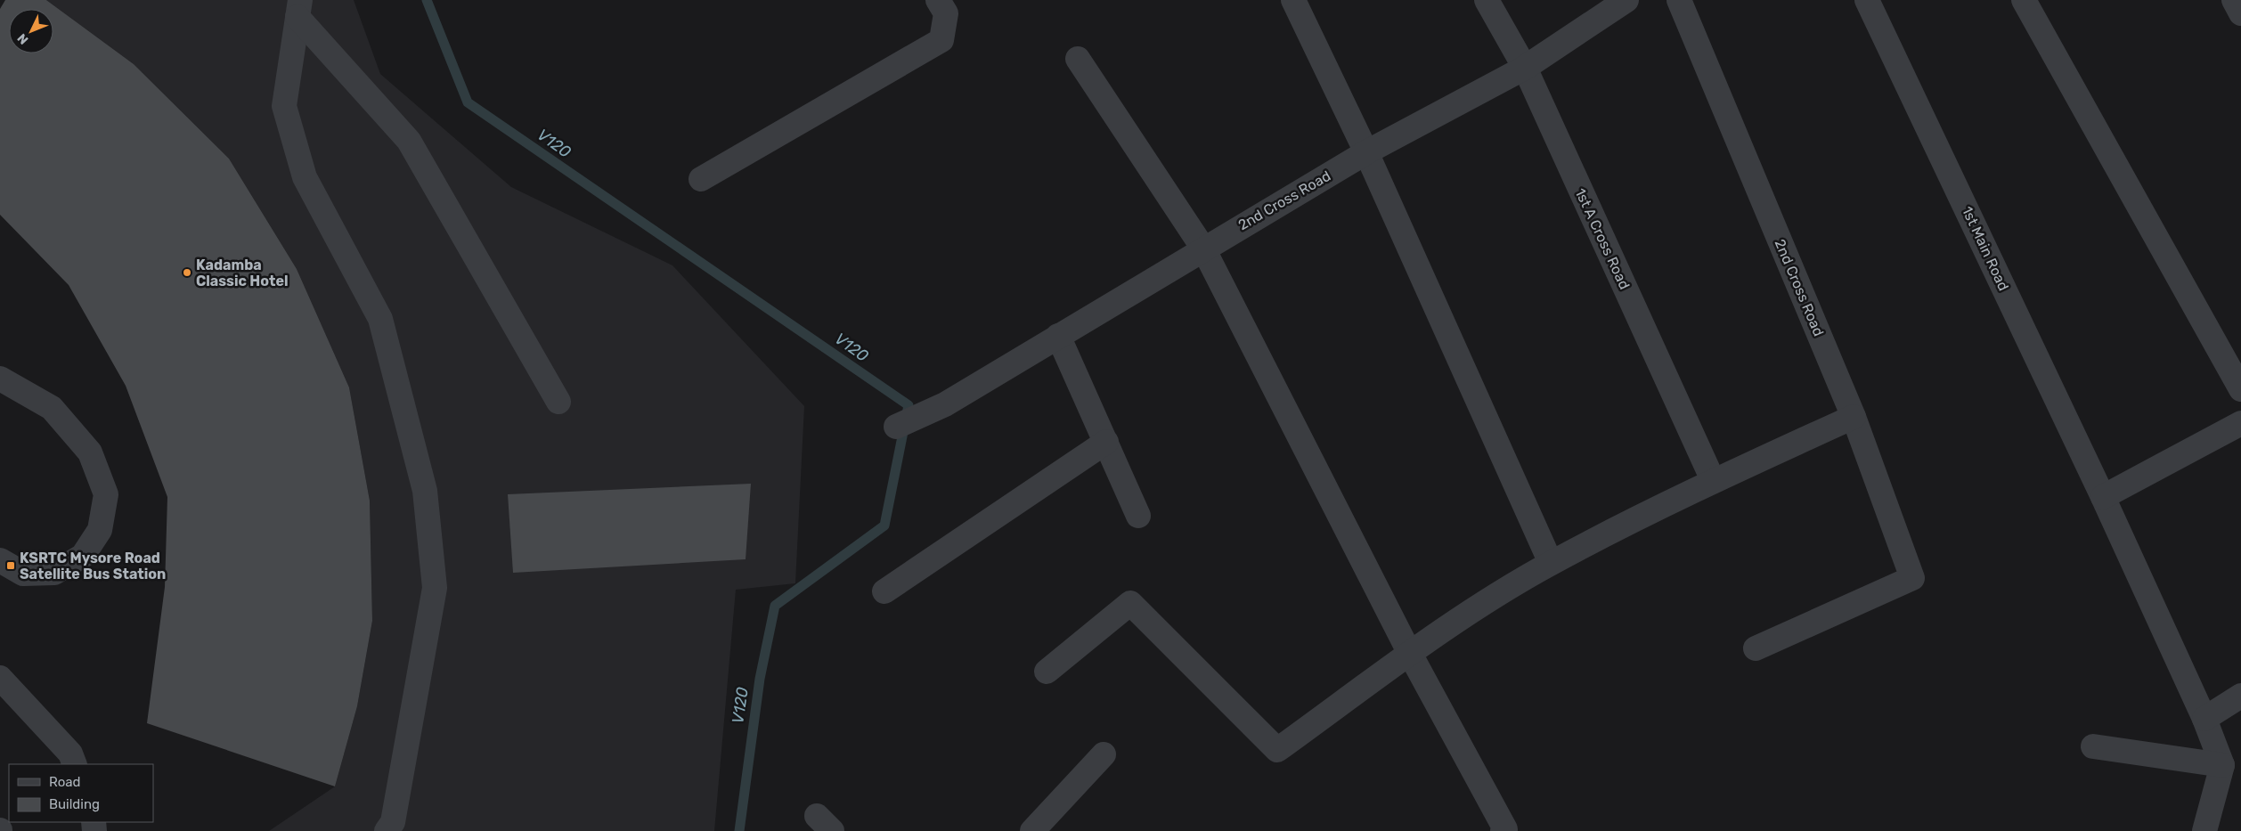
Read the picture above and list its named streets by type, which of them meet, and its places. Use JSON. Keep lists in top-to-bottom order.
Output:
{
  "streets": {
    "street": ["2nd Cross Road", "1st A Cross Road", "1st Main Road"]
  },
  "crossings": [
    ["2nd Cross Road", "1st A Cross Road"]
  ],
  "water": ["V120"],
  "places": {
    "other": ["Kadamba Classic Hotel"],
    "transit": ["KSRTC Mysore Road Satellite Bus Station"]
  },
  "legend": ["Road", "Building"],
  "north": "bottom left"
}
